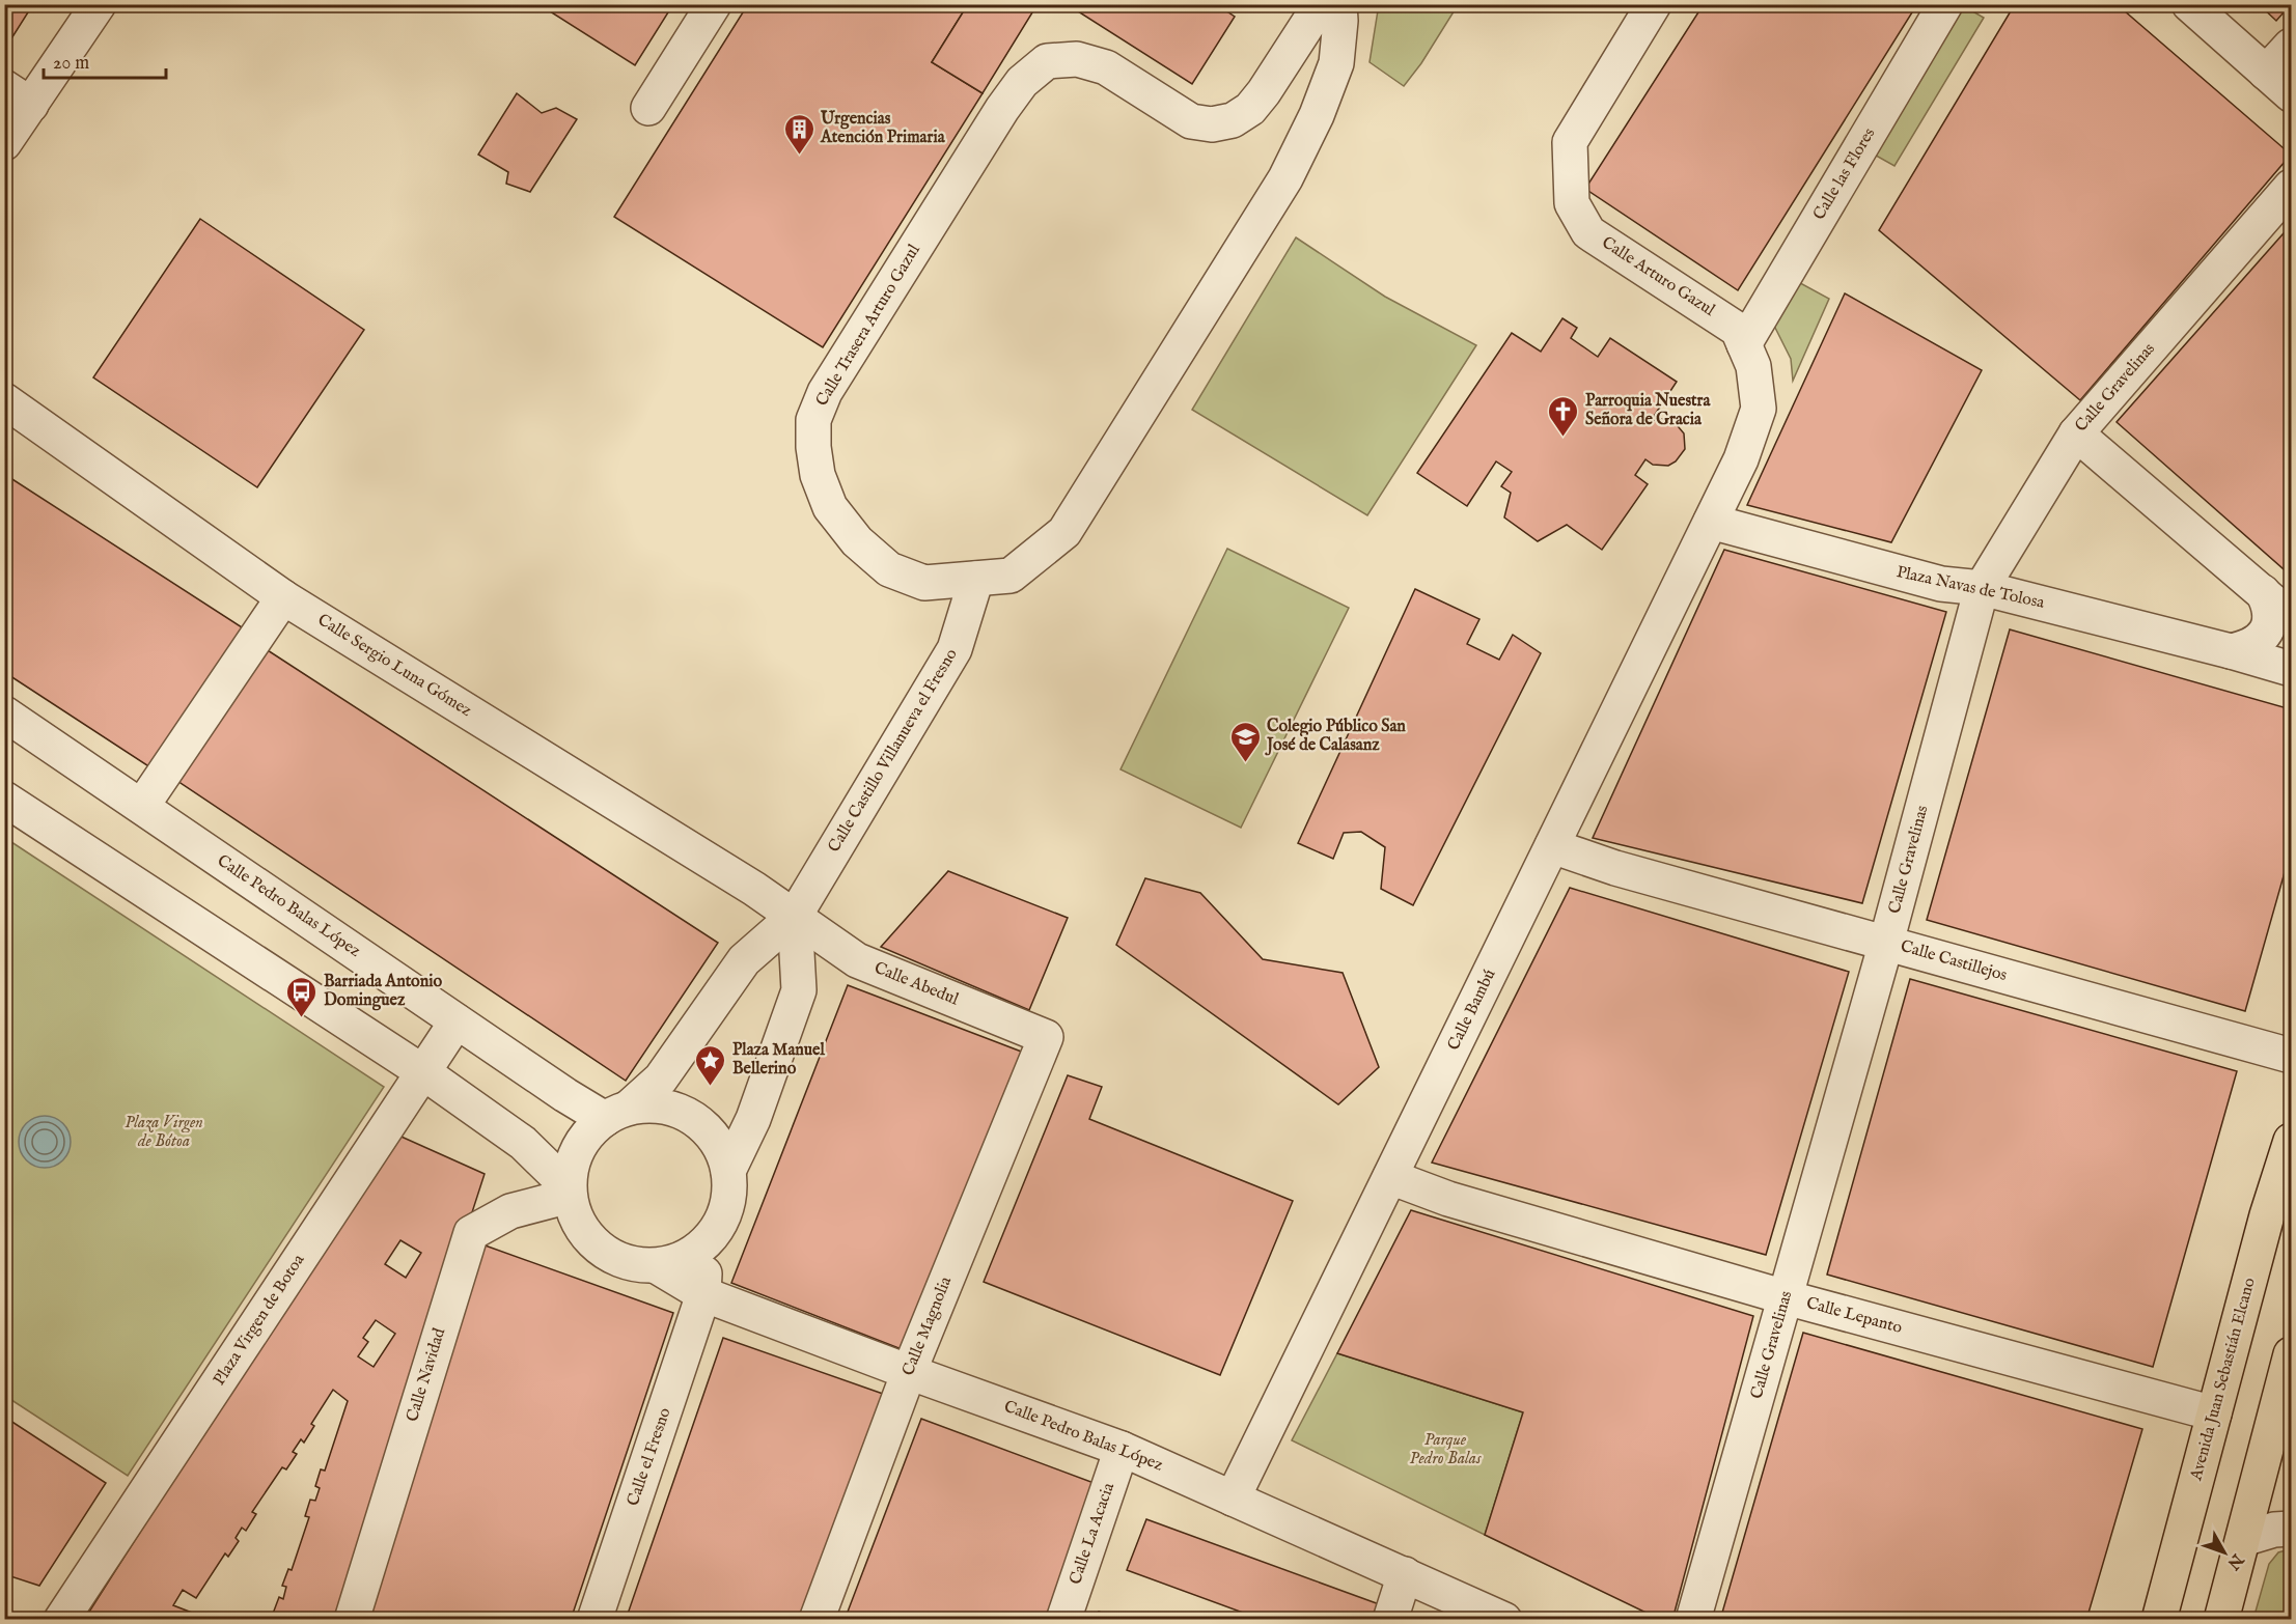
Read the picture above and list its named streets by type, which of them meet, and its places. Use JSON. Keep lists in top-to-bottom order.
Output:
{
  "streets": {
    "highway": ["Avenida Juan Sebastián Elcano"],
    "street": [
      "Calle las Flores",
      "Calle Arturo Gazul",
      "Calle Trasera Arturo Gazul",
      "Calle Gravelinas",
      "Plaza Navas de Tolosa",
      "Calle Sergio Luna Gómez",
      "Calle Castillo Villanueva el Fresno",
      "Calle Pedro Balas López",
      "Calle Castillejos",
      "Calle Abedul",
      "Calle Bambú",
      "Calle Lepanto",
      "Plaza Virgen de Botoa",
      "Calle Magnolia",
      "Calle Navidad",
      "Calle el Fresno",
      "Calle La Acacia"
    ]
  },
  "crossings": [
    ["Calle las Flores", "Calle Arturo Gazul"],
    ["Calle Arturo Gazul", "Plaza Navas de Tolosa"],
    ["Calle Arturo Gazul", "Calle Bambú"],
    ["Calle Trasera Arturo Gazul", "Calle Castillo Villanueva el Fresno"],
    ["Calle Gravelinas", "Plaza Navas de Tolosa"],
    ["Calle Gravelinas", "Calle Castillejos"],
    ["Calle Gravelinas", "Calle Lepanto"],
    ["Plaza Navas de Tolosa", "Calle Bambú"],
    ["Calle Sergio Luna Gómez", "Calle Castillo Villanueva el Fresno"],
    ["Calle Sergio Luna Gómez", "Calle Abedul"],
    ["Calle Castillo Villanueva el Fresno", "Calle Pedro Balas López"],
    ["Calle Castillo Villanueva el Fresno", "Calle Abedul"],
    ["Calle Castillo Villanueva el Fresno", "Calle Navidad"],
    ["Calle Pedro Balas López", "Calle Bambú"],
    ["Calle Pedro Balas López", "Plaza Virgen de Botoa"],
    ["Calle Pedro Balas López", "Calle Magnolia"],
    ["Calle Pedro Balas López", "Calle Navidad"],
    ["Calle Pedro Balas López", "Calle el Fresno"],
    ["Calle Pedro Balas López", "Calle La Acacia"],
    ["Calle Castillejos", "Calle Bambú"],
    ["Calle Abedul", "Calle Magnolia"],
    ["Calle Bambú", "Calle Lepanto"],
    ["Calle Lepanto", "Avenida Juan Sebastián Elcano"]
  ],
  "parks": ["Plaza Virgen de Bótoa", "Parque Pedro Balas"],
  "places": {
    "building": ["Urgencias Atención Primaria"],
    "church": ["Parroquia Nuestra Señora de Gracia"],
    "school or university": ["Colegio Público San José de Calasanz"],
    "bus stop": ["Barriada Antonio Dominguez"],
    "place": ["Plaza Manuel Bellerino"]
  },
  "scale_bar": "20 m",
  "north": "bottom right"
}
